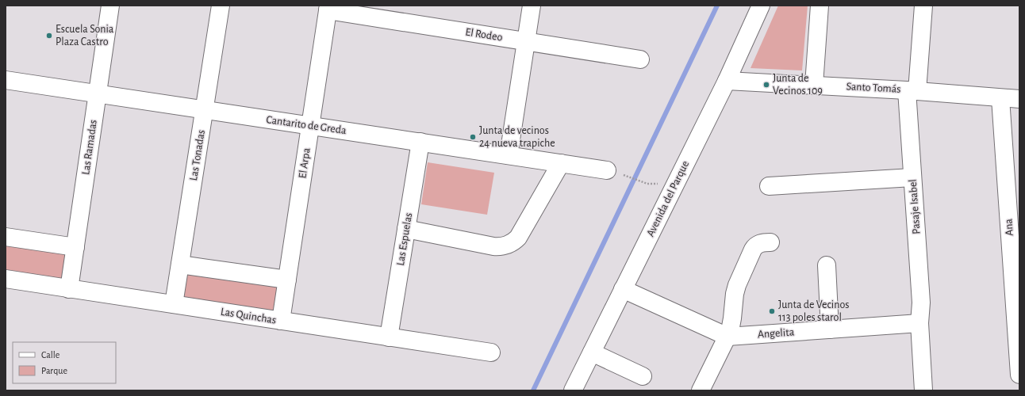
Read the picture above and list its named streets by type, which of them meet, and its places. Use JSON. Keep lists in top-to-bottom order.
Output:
{
  "streets": {
    "street": [
      "El Rodeo",
      "Santo Tomás",
      "Cantarito de Greda",
      "Las Ramadas",
      "Las Tonadas",
      "El Arpa",
      "Avenida del Parque",
      "Pasaje Isabel",
      "Ana",
      "Las Espuelas",
      "Las Quinchas",
      "Angelita"
    ]
  },
  "crossings": [
    ["El Rodeo", "El Arpa"],
    ["Santo Tomás", "Avenida del Parque"],
    ["Santo Tomás", "Pasaje Isabel"],
    ["Santo Tomás", "Ana"],
    ["Cantarito de Greda", "Las Ramadas"],
    ["Cantarito de Greda", "Las Tonadas"],
    ["Cantarito de Greda", "El Arpa"],
    ["Cantarito de Greda", "Las Espuelas"],
    ["Las Ramadas", "Las Quinchas"],
    ["Las Tonadas", "Las Quinchas"],
    ["El Arpa", "Las Quinchas"],
    ["Pasaje Isabel", "Angelita"],
    ["Las Espuelas", "Las Quinchas"]
  ],
  "places": [
    "Escuela Sonia Plaza Castro",
    "Junta de Vecinos 109",
    "Junta de vecinos 24 nueva trapiche",
    "Junta de Vecinos 113 poles starol"
  ],
  "legend": ["Calle", "Parque"]
}
